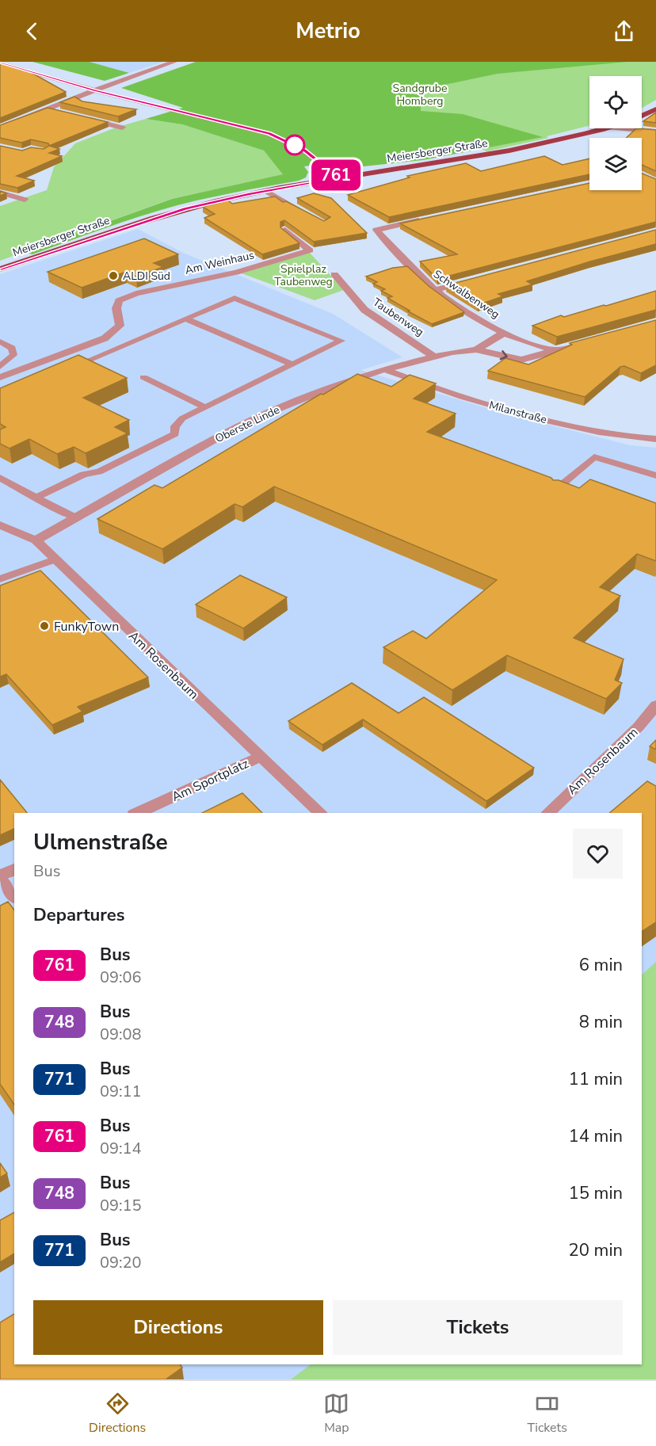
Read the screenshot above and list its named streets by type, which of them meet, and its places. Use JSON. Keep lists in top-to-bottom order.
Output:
{
  "streets": {
    "main road": ["Meiersberger Straße"],
    "street": [
      "Am Weinhaus",
      "Schwalbenweg",
      "Taubenweg",
      "Milanstraße",
      "Oberste Linde",
      "Am Rosenbaum",
      "Am Sportplatz"
    ]
  },
  "crossings": [
    ["Schwalbenweg", "Oberste Linde"],
    ["Taubenweg", "Oberste Linde"],
    ["Milanstraße", "Oberste Linde"],
    ["Oberste Linde", "Am Rosenbaum"],
    ["Am Rosenbaum", "Am Sportplatz"]
  ],
  "parks": ["Sandgrube Homberg", "Spielplaz Taubenweg"],
  "places": ["ALDI Süd", "FunkyTown"],
  "lines": ["bus line 761"],
  "page": {
    "header": "Metrio",
    "on_map": "761",
    "heading": [
      ["Ulmenstraße", "Bus"],
      "Departures"
    ],
    "list": [
      {
        "mark": "761",
        "name": "Bus",
        "note": "09:06",
        "value": "6 min"
      },
      {
        "mark": "748",
        "name": "Bus",
        "note": "09:08",
        "value": "8 min"
      },
      {
        "mark": "771",
        "name": "Bus",
        "note": "09:11",
        "value": "11 min"
      },
      {
        "mark": "761",
        "name": "Bus",
        "note": "09:14",
        "value": "14 min"
      },
      {
        "mark": "748",
        "name": "Bus",
        "note": "09:15",
        "value": "15 min"
      },
      {
        "mark": "771",
        "name": "Bus",
        "note": "09:20",
        "value": "20 min"
      }
    ],
    "buttons": ["Directions", "Tickets"],
    "tabs": ["Directions", "Map", "Tickets"]
  }
}
